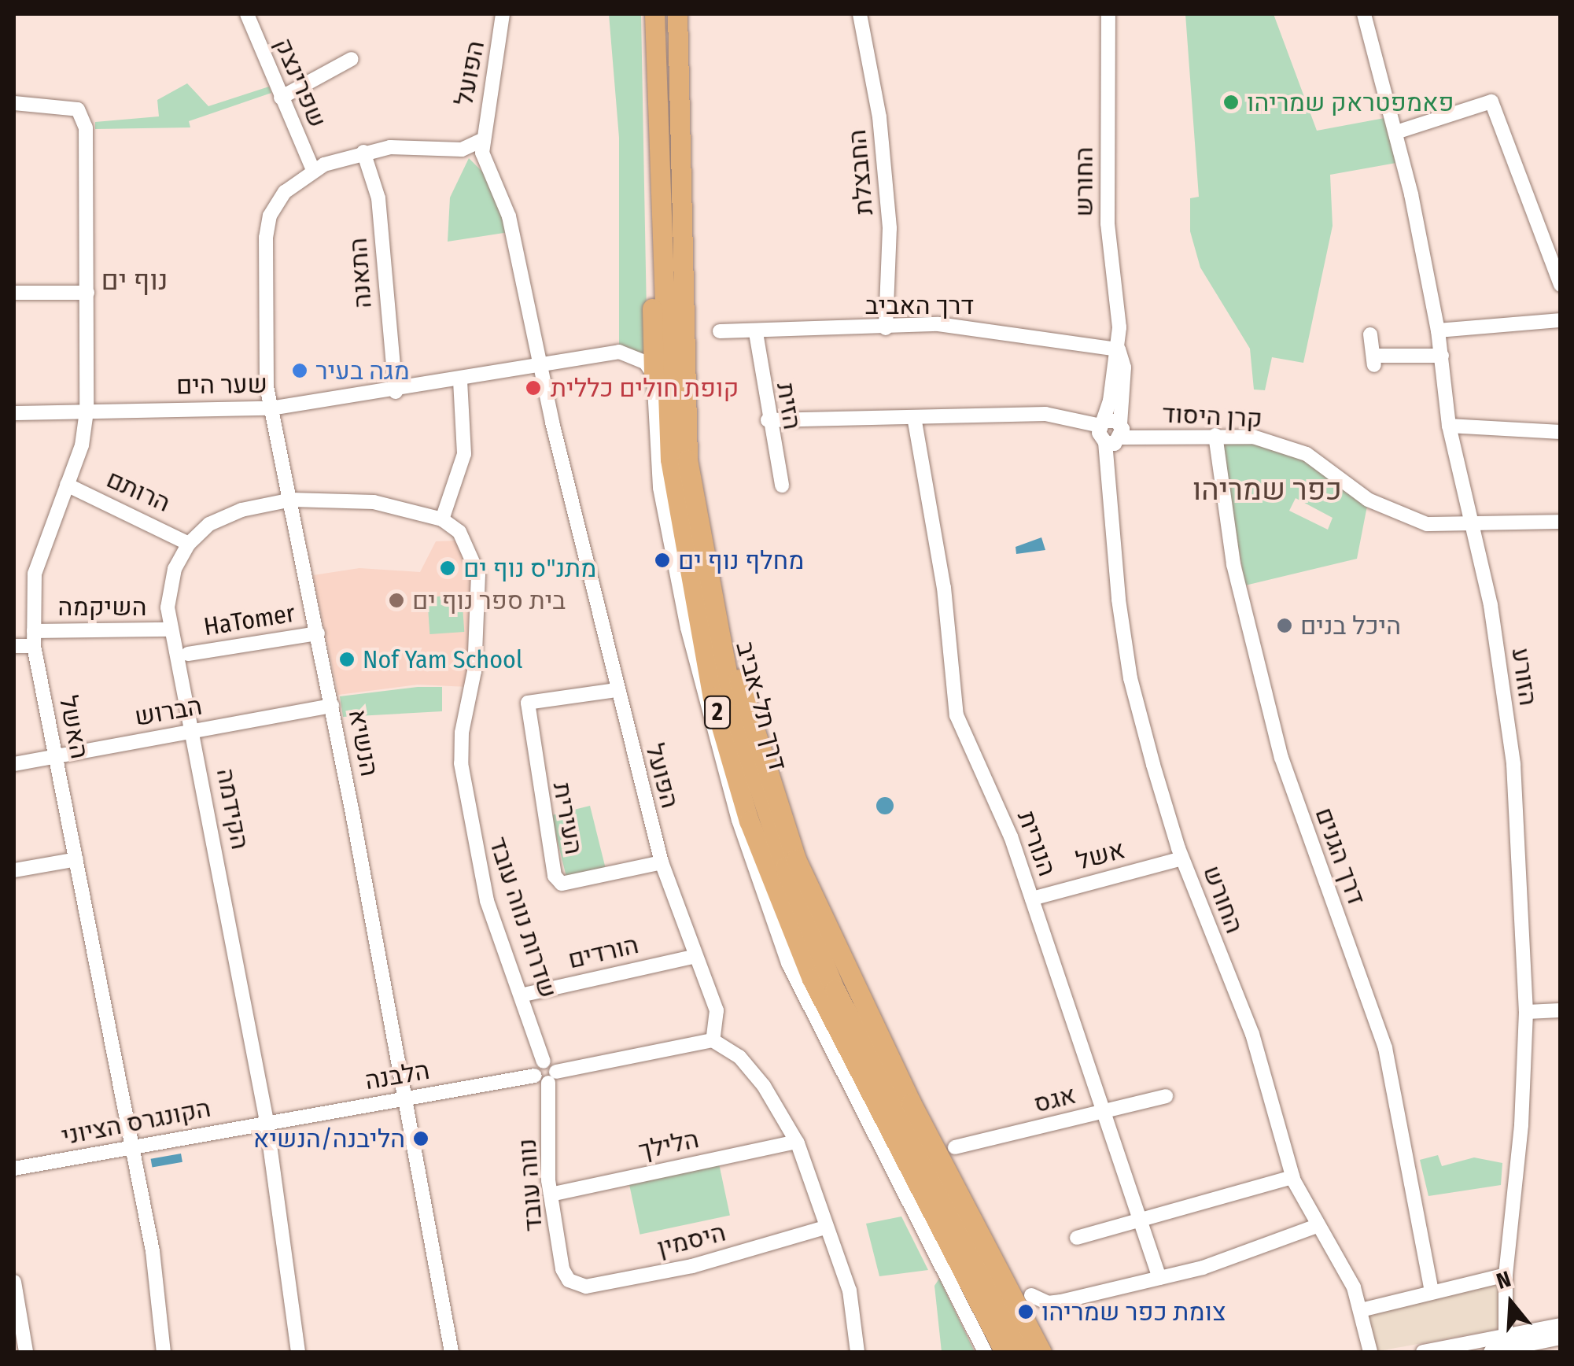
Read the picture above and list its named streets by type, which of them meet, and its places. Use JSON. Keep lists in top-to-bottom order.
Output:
{
  "streets": {
    "highway": ["דרך תל-אביב", "2"],
    "street": [
      "הפועל",
      "שפרינצק",
      "החבצלת",
      "החורש",
      "התאנה",
      "דרך האביב",
      "שער הים",
      "הזית",
      "קרן היסוד",
      "הרותם",
      "השיקמה",
      "HaTomer",
      "הזורע",
      "הברוש",
      "האשל",
      "הנשיא",
      "הקידמה",
      "העירית",
      "הנורית",
      "אשל",
      "דרך הגנים",
      "שדרות נווה עובד",
      "הורדים",
      "הלבנה",
      "אגס",
      "הקונגרס הציוני",
      "הלילך",
      "נווה עובד",
      "היסמין"
    ]
  },
  "crossings": [
    ["הפועל", "שער הים"],
    ["הפועל", "הנשיא"],
    ["הפועל", "העירית"],
    ["הפועל", "הורדים"],
    ["הפועל", "הלבנה"],
    ["שפרינצק", "הנשיא"],
    ["החבצלת", "דרך האביב"],
    ["החורש", "דרך האביב"],
    ["החורש", "קרן היסוד"],
    ["החורש", "אשל"],
    ["התאנה", "שער הים"],
    ["התאנה", "הנשיא"],
    ["דרך האביב", "הזית"],
    ["שער הים", "האשל"],
    ["שער הים", "הנשיא"],
    ["הזית", "קרן היסוד"],
    ["קרן היסוד", "הזורע"],
    ["קרן היסוד", "הנורית"],
    ["קרן היסוד", "דרך הגנים"],
    ["הרותם", "האשל"],
    ["הרותם", "הקידמה"],
    ["השיקמה", "האשל"],
    ["השיקמה", "הקידמה"],
    ["HaTomer", "הנשיא"],
    ["הברוש", "האשל"],
    ["הברוש", "הנשיא"],
    ["הברוש", "הקידמה"],
    ["האשל", "הקונגרס הציוני"],
    ["הנשיא", "הקידמה"],
    ["הנשיא", "הלבנה"],
    ["הקידמה", "שדרות נווה עובד"],
    ["הקידמה", "הלבנה"],
    ["הקידמה", "הקונגרס הציוני"],
    ["הנורית", "אשל"],
    ["הנורית", "אגס"],
    ["שדרות נווה עובד", "הורדים"],
    ["שדרות נווה עובד", "הלבנה"],
    ["שדרות נווה עובד", "נווה עובד"],
    ["הלבנה", "הקונגרס הציוני"],
    ["הלבנה", "נווה עובד"],
    ["הלילך", "נווה עובד"],
    ["נווה עובד", "היסמין"]
  ],
  "districts": ["נוף ים", "כפר שמריהו"],
  "places": [
    "פאמפטראק שמריהו",
    "מגה בעיר",
    "קופת חולים כללית",
    "מחלף נוף ים",
    "מתנ\"ס נוף ים",
    "בית ספר נוף ים",
    "היכל בנים",
    "Nof Yam School",
    "הליבנה/הנשיא",
    "צומת כפר שמריהו"
  ],
  "north": "top"
}
